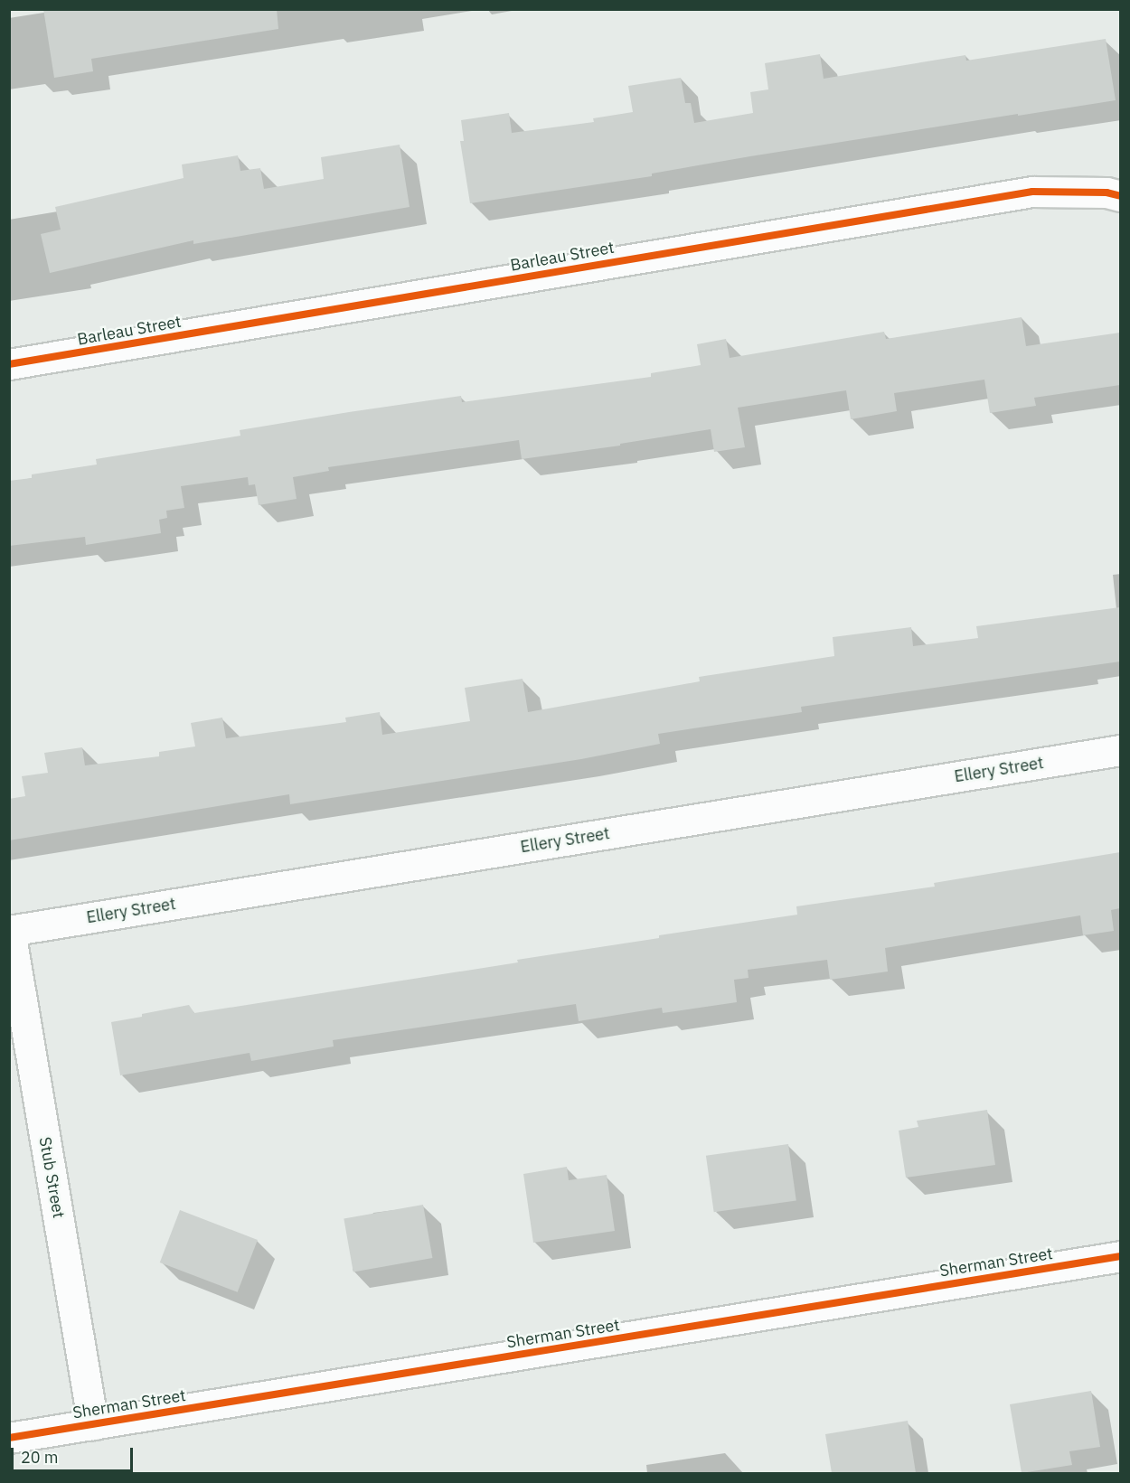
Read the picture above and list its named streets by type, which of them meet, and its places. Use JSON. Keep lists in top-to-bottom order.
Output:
{
  "streets": {
    "street": [
      "Barleau Street",
      "Ellery Street",
      "Stub Street",
      "Sherman Street"
    ]
  },
  "crossings": [
    ["Ellery Street", "Stub Street"],
    ["Stub Street", "Sherman Street"]
  ],
  "scale_bar": "20 m"
}
